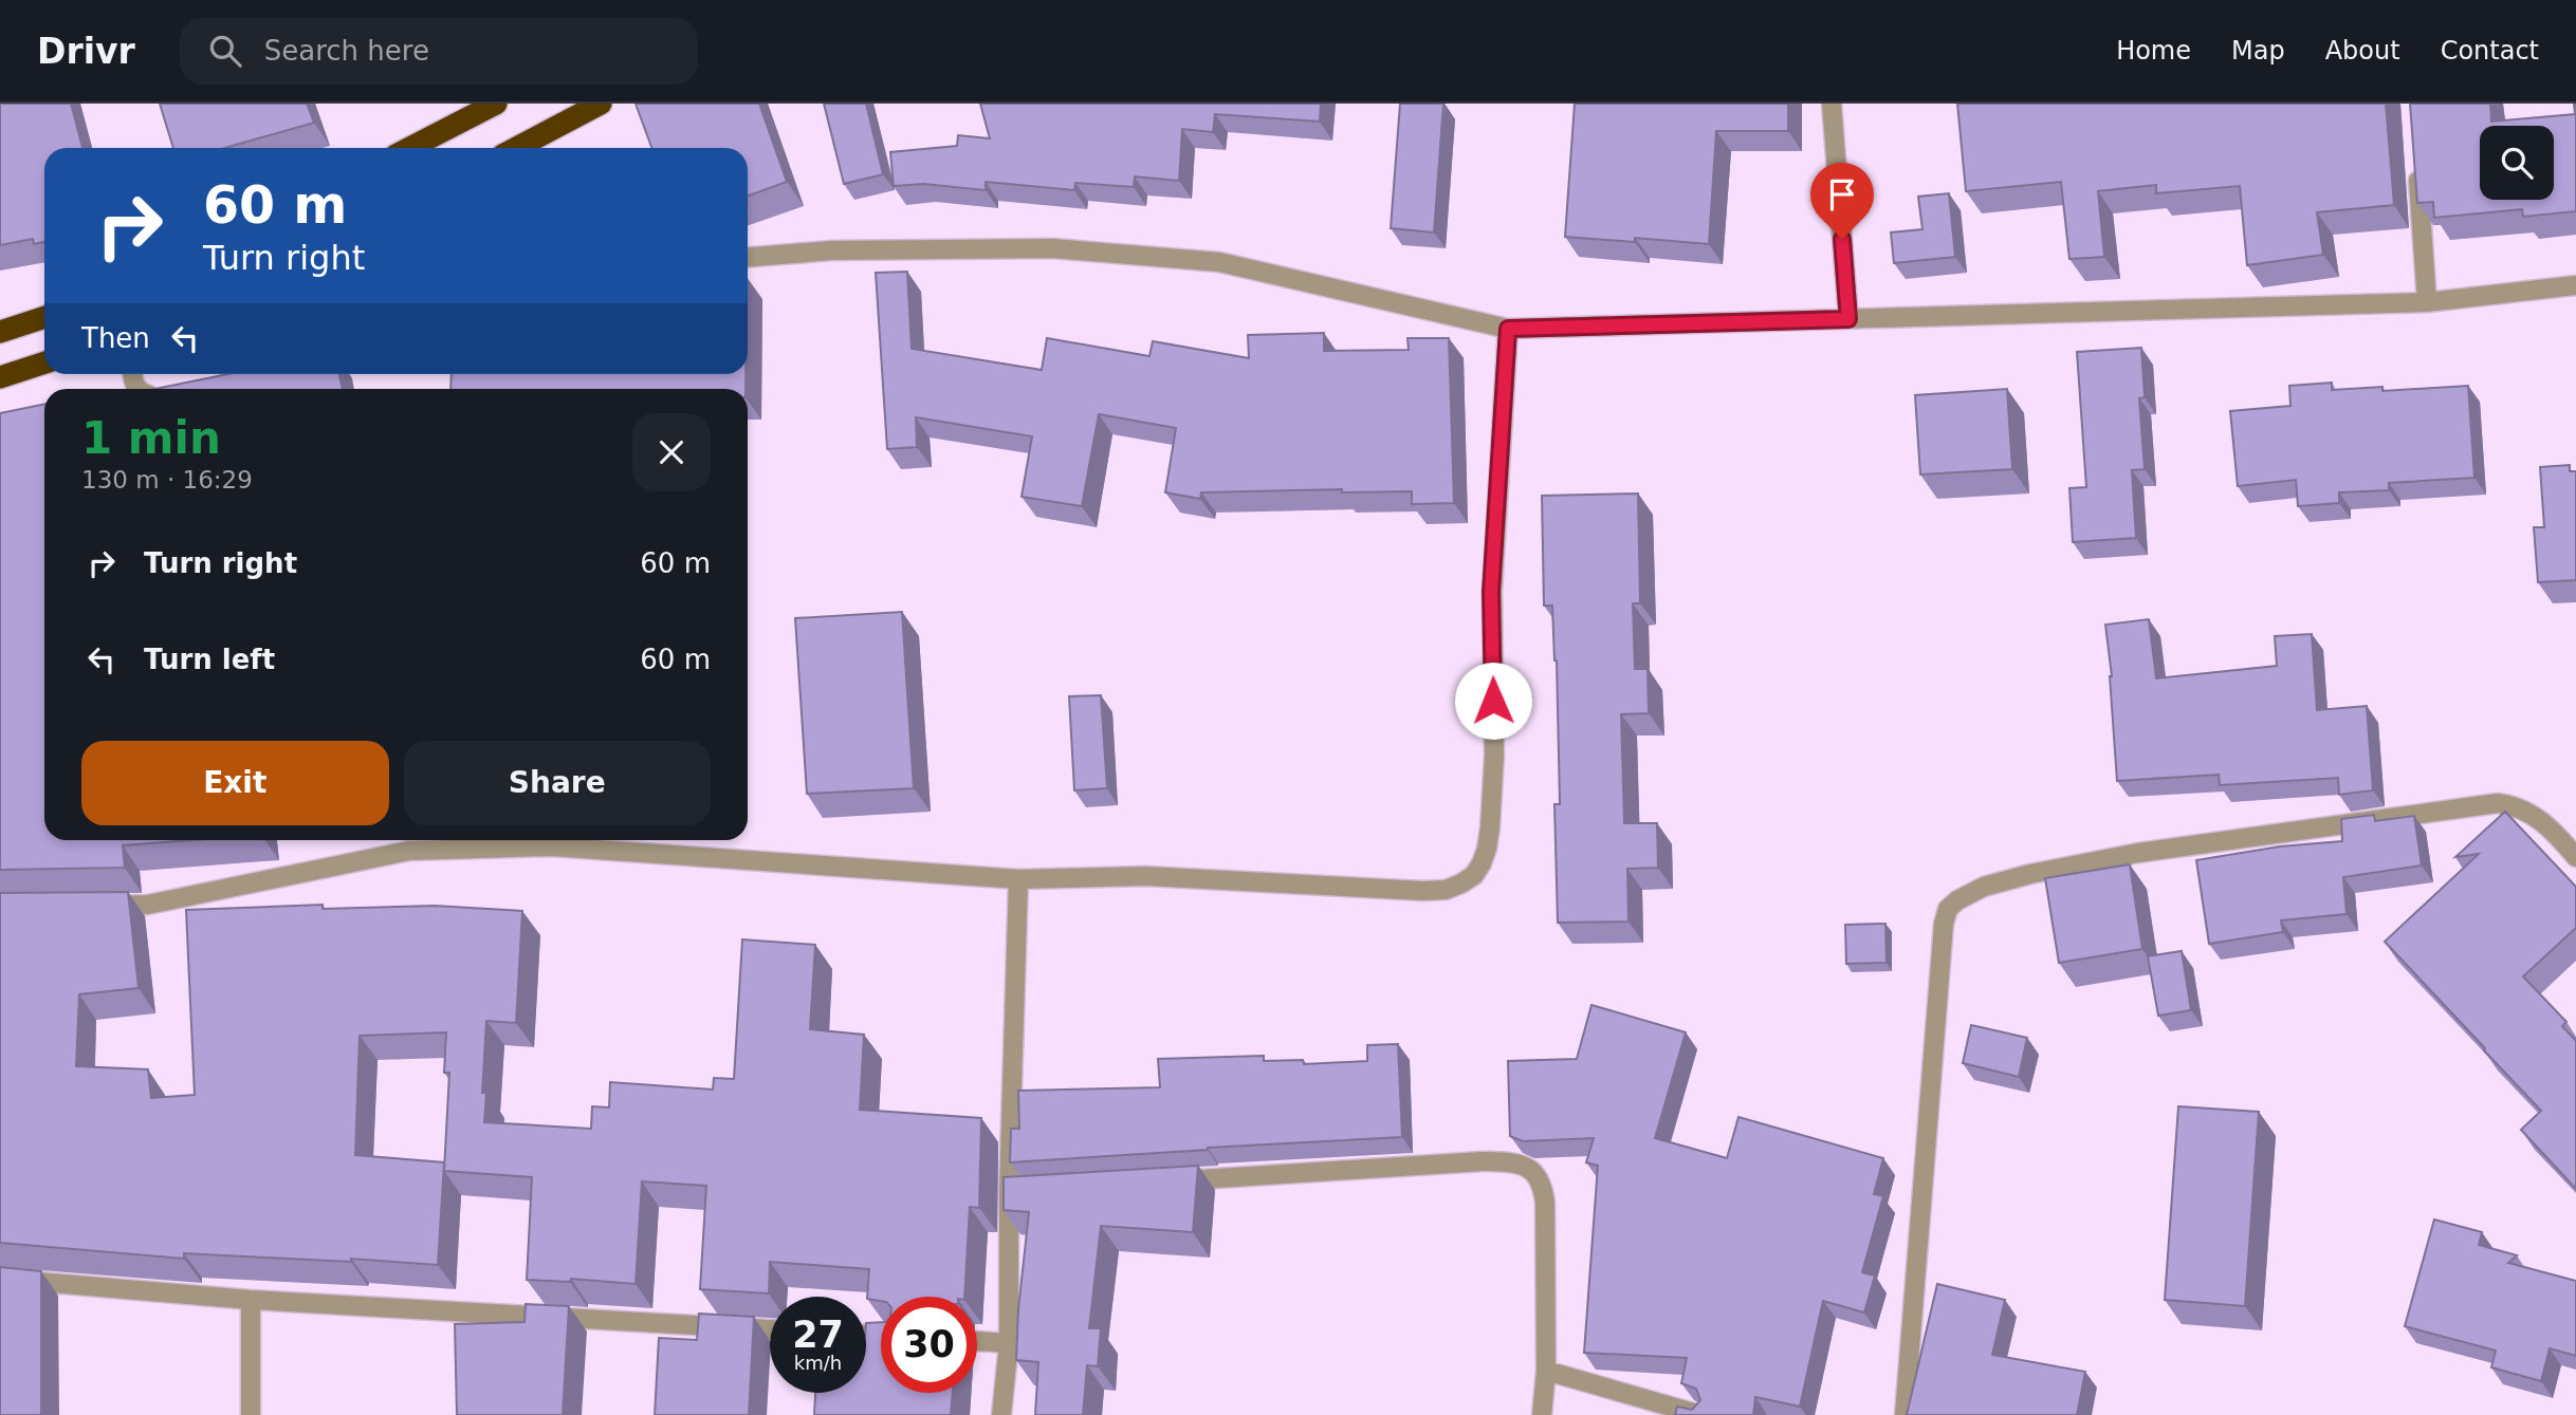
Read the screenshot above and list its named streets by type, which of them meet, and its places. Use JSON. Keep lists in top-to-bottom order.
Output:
{
  "page": {
    "header": "Drivr",
    "search": "Search here",
    "nav": [
      "Home",
      "Map",
      "About",
      "Contact"
    ],
    "turn": ["60 m", "Turn right"],
    "then": "Then",
    "heading": ["1 min", "130 m · 16:29"],
    "list": [
      {
        "name": "Turn right",
        "value": "60 m"
      },
      {
        "name": "Turn left",
        "value": "60 m"
      }
    ],
    "buttons": ["Exit", "Share"],
    "speed": "27 km/h",
    "limit": "30"
  }
}
